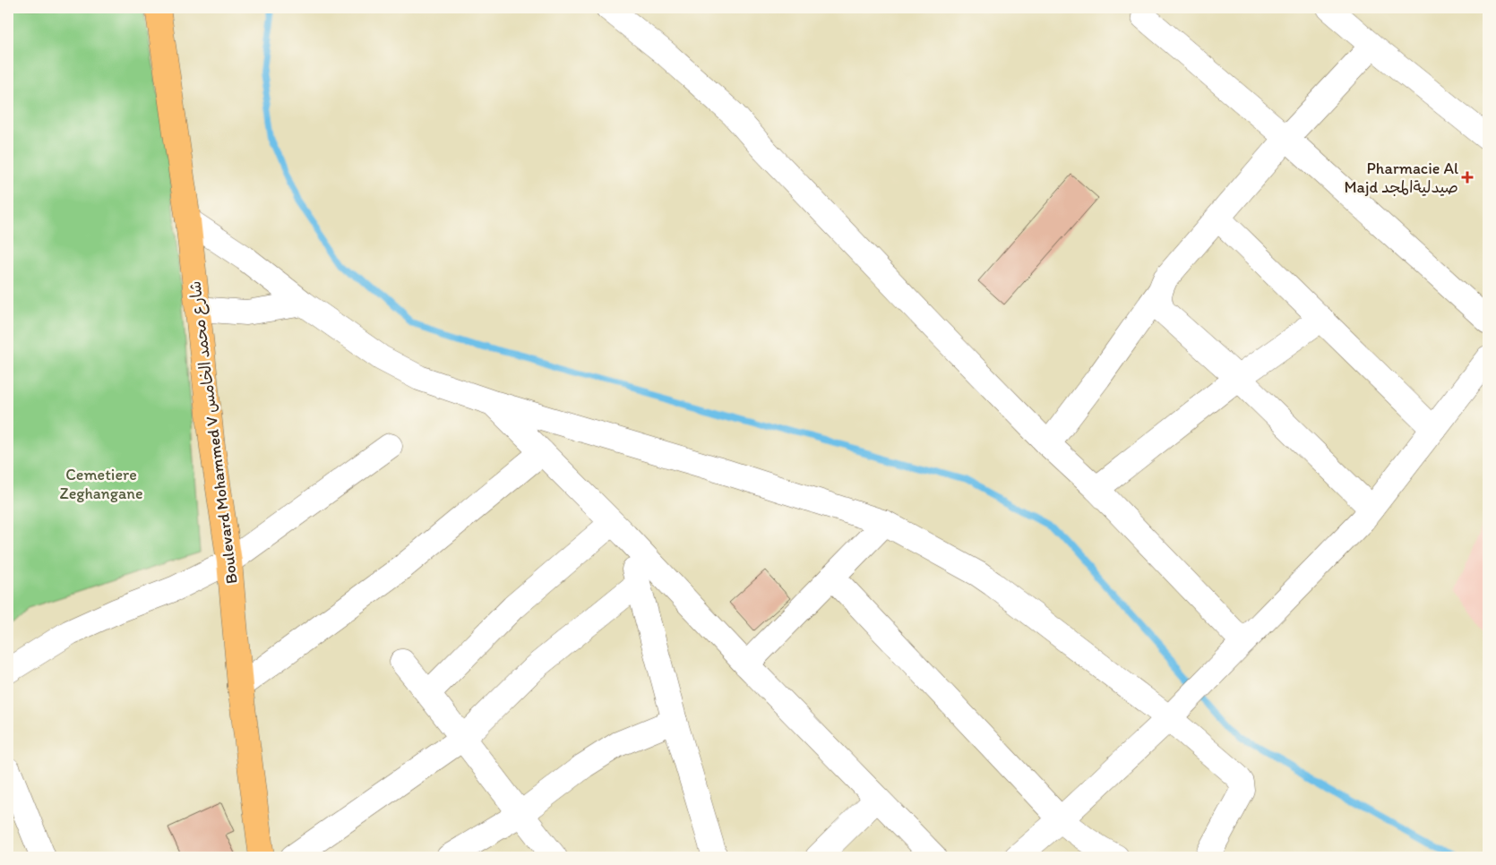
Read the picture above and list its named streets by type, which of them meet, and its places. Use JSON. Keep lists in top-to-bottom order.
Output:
{
  "streets": {
    "main road": ["Boulevard Mohammed V شارع محمد الخامس"]
  },
  "parks": ["Cemetiere Zeghangane"],
  "places": {
    "health": ["Pharmacie Al Majd صيدليةالمجد"]
  }
}
